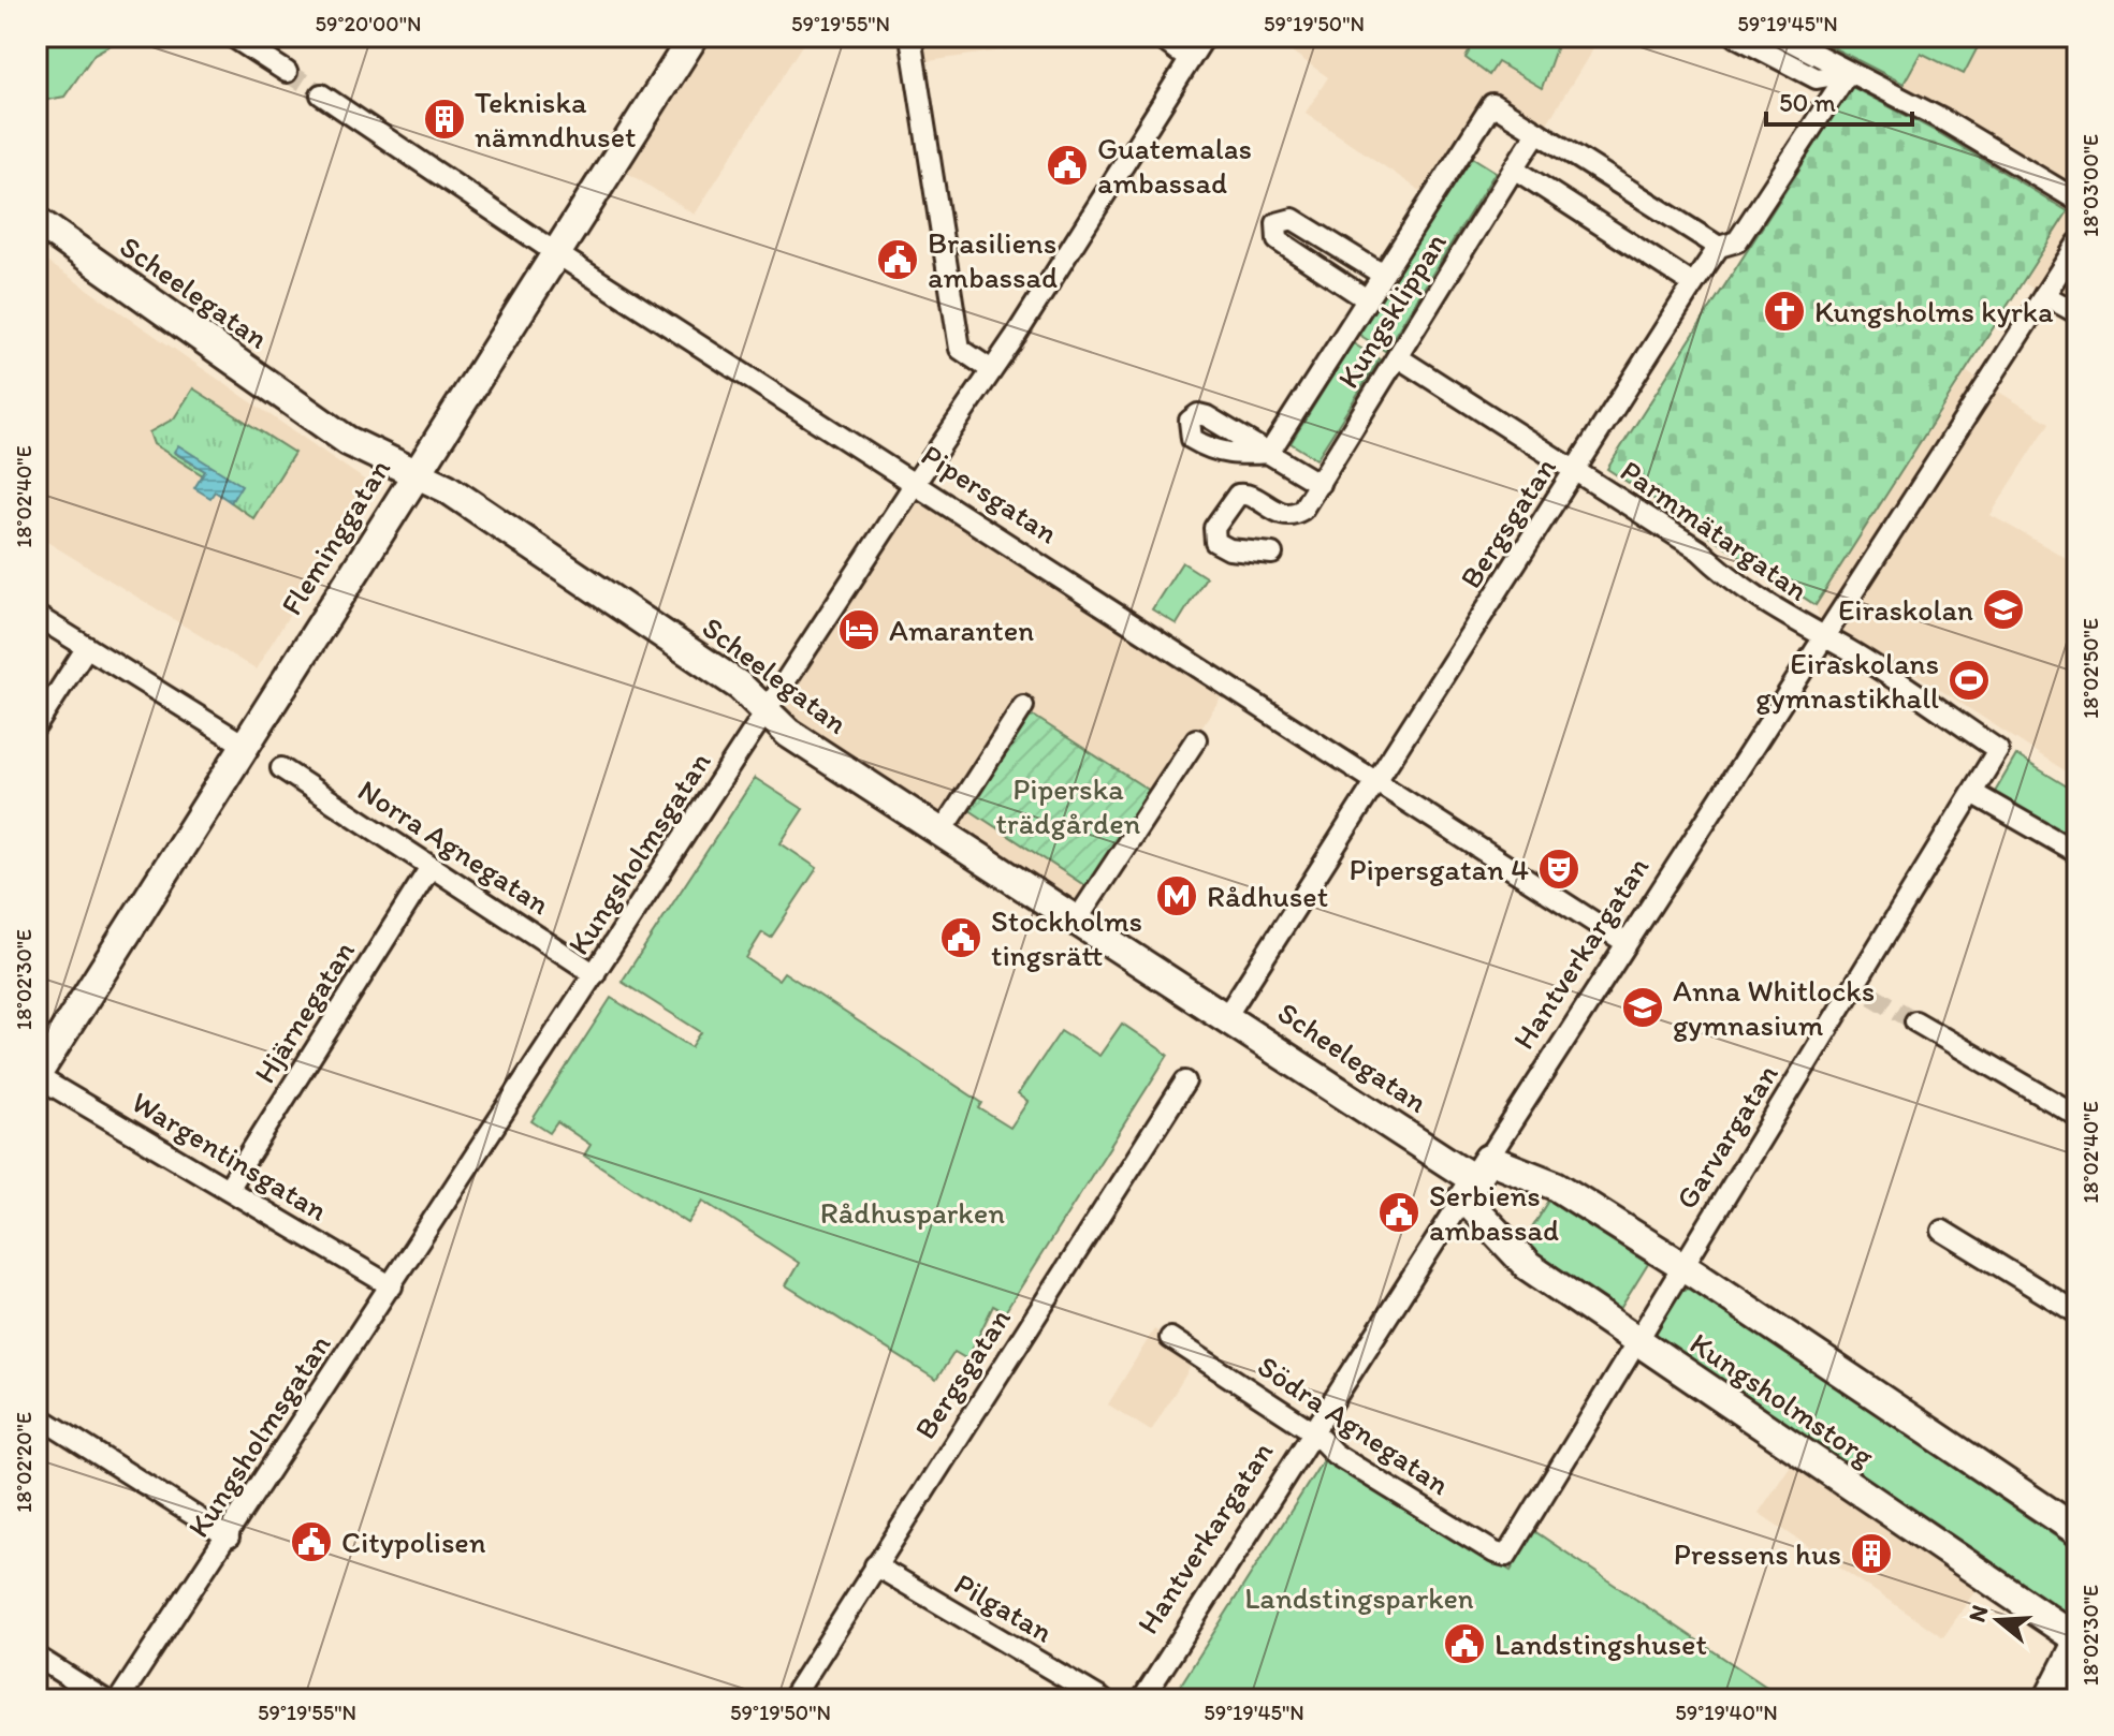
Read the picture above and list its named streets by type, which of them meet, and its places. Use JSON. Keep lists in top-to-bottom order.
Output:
{
  "streets": {
    "street": [
      "Scheelegatan",
      "Kungsklippan",
      "Pipersgatan",
      "Bergsgatan",
      "Parmmätargatan",
      "Fleminggatan",
      "Norra Agnegatan",
      "Kungsholmsgatan",
      "Hantverkargatan",
      "Hjärnegatan",
      "Garvargatan",
      "Wargentinsgatan",
      "Kungsholmstorg",
      "Södra Agnegatan",
      "Pilgatan"
    ]
  },
  "crossings": [
    ["Scheelegatan", "Bergsgatan"],
    ["Scheelegatan", "Fleminggatan"],
    ["Scheelegatan", "Kungsholmsgatan"],
    ["Scheelegatan", "Hantverkargatan"],
    ["Scheelegatan", "Kungsholmstorg"],
    ["Kungsklippan", "Parmmätargatan"],
    ["Pipersgatan", "Bergsgatan"],
    ["Pipersgatan", "Fleminggatan"],
    ["Pipersgatan", "Kungsholmsgatan"],
    ["Pipersgatan", "Hantverkargatan"],
    ["Bergsgatan", "Parmmätargatan"],
    ["Bergsgatan", "Pilgatan"],
    ["Parmmätargatan", "Hantverkargatan"],
    ["Parmmätargatan", "Garvargatan"],
    ["Fleminggatan", "Wargentinsgatan"],
    ["Norra Agnegatan", "Kungsholmsgatan"],
    ["Norra Agnegatan", "Hjärnegatan"],
    ["Kungsholmsgatan", "Wargentinsgatan"],
    ["Hantverkargatan", "Kungsholmstorg"],
    ["Hantverkargatan", "Södra Agnegatan"],
    ["Hjärnegatan", "Wargentinsgatan"],
    ["Garvargatan", "Kungsholmstorg"],
    ["Garvargatan", "Södra Agnegatan"]
  ],
  "parks": ["Piperska trädgården", "Rådhusparken", "Landstingsparken"],
  "places": {
    "building": ["Tekniska nämndhuset", "Pressens hus"],
    "public building": [
      "Guatemalas ambassad",
      "Brasiliens ambassad",
      "Stockholms tingsrätt",
      "Serbiens ambassad",
      "Citypolisen",
      "Landstingshuset"
    ],
    "church": ["Kungsholms kyrka"],
    "school or university": ["Eiraskolan", "Anna Whitlocks gymnasium"],
    "hotel": ["Amaranten"],
    "sports": ["Eiraskolans gymnastikhall"],
    "theatre": ["Pipersgatan 4"],
    "metro station": ["Rådhuset"]
  },
  "scale_bar": "50 m",
  "north": "left",
  "coordinates": [
    "59°20'00\"N",
    "59°19'55\"N",
    "59°19'50\"N",
    "59°19'45\"N",
    "18°03'00\"E",
    "18°02'40\"E",
    "18°02'50\"E",
    "18°02'30\"E",
    "18°02'20\"E",
    "59°19'40\"N"
  ]
}
